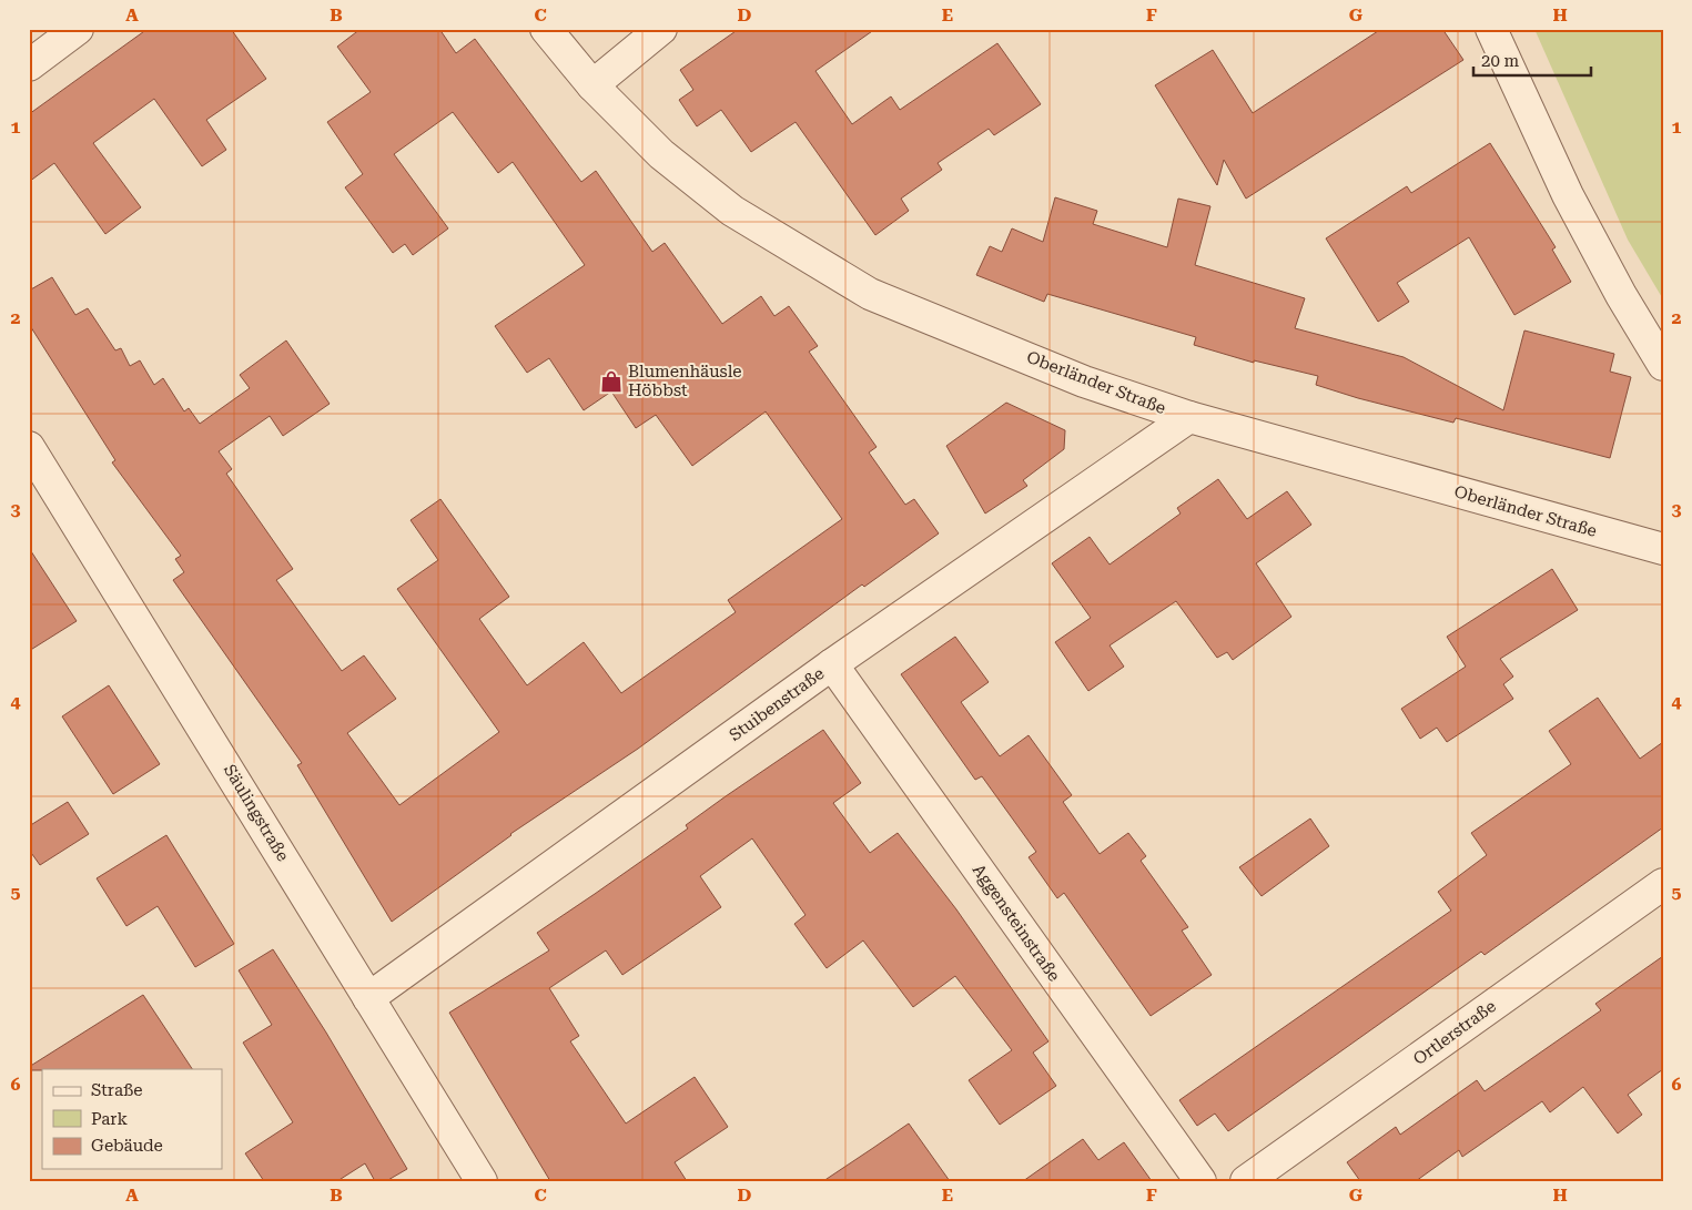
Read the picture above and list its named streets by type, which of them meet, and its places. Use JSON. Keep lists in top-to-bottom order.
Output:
{
  "streets": {
    "street": [
      "Oberländer Straße",
      "Stuibenstraße",
      "Säulingstraße",
      "Aggensteinstraße",
      "Ortlerstraße"
    ]
  },
  "crossings": [
    ["Oberländer Straße", "Stuibenstraße"],
    ["Stuibenstraße", "Säulingstraße"],
    ["Stuibenstraße", "Aggensteinstraße"]
  ],
  "places": {
    "shop": ["Blumenhäusle Höbbst"]
  },
  "legend": ["Straße", "Park", "Gebäude"],
  "scale_bar": "20 m",
  "grid": {
    "columns": [
      "A",
      "B",
      "C",
      "D",
      "E",
      "F",
      "G",
      "H"
    ],
    "rows": [
      "1",
      "2",
      "3",
      "4",
      "5",
      "6"
    ]
  }
}
